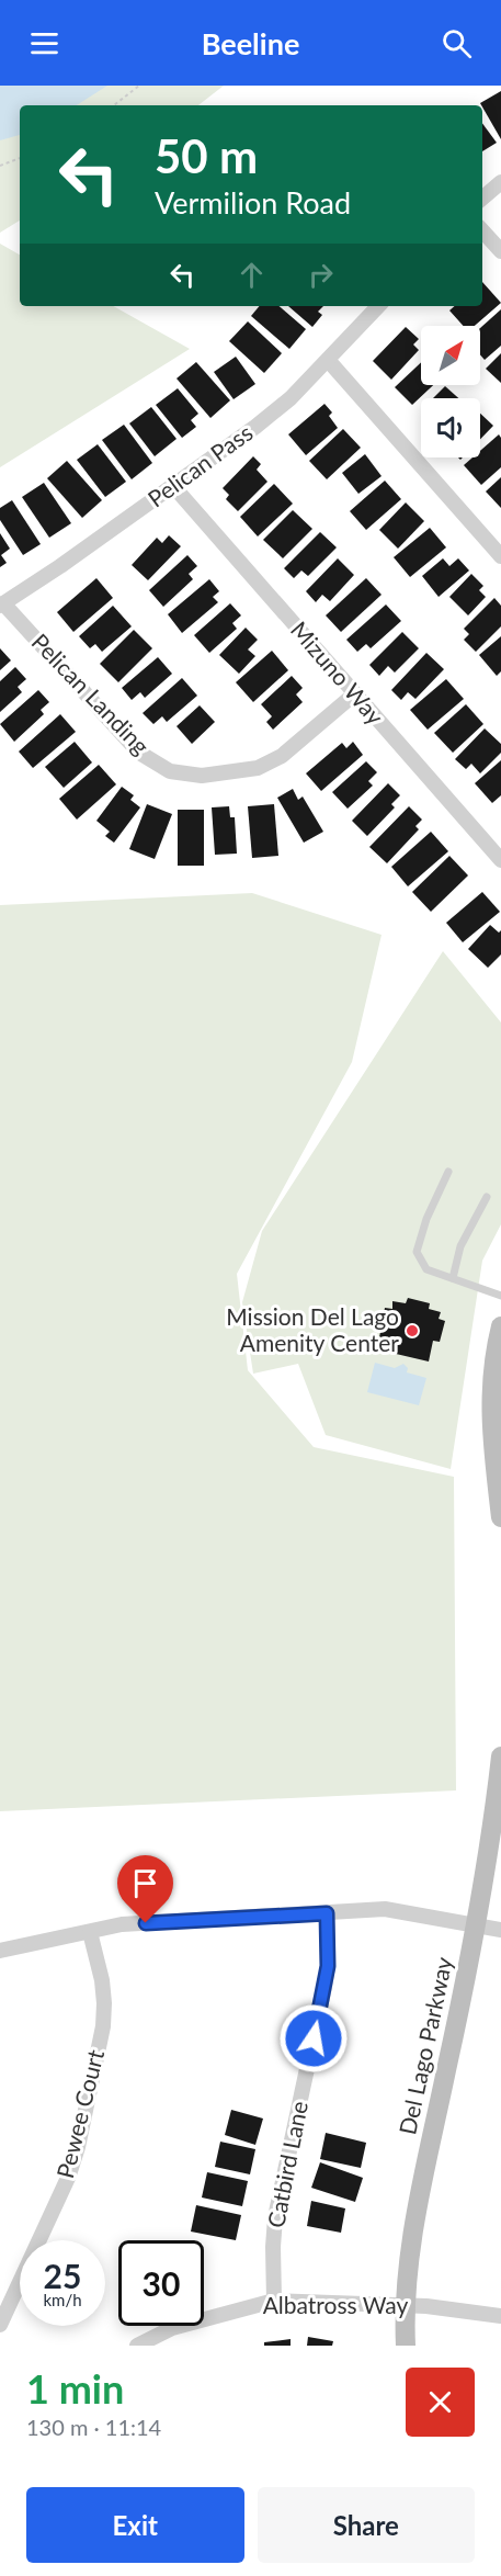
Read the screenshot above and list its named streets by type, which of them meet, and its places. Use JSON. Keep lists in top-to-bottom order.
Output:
{
  "streets": {
    "street": [
      "Pelican Pass",
      "Mizuno Way",
      "Pelican Landing",
      "Del Lago Parkway",
      "Pewee Court",
      "Catbird Lane",
      "Albatross Way"
    ]
  },
  "crossings": [
    ["Pelican Pass", "Mizuno Way"],
    ["Pelican Pass", "Pelican Landing"],
    ["Mizuno Way", "Pelican Landing"],
    ["Del Lago Parkway", "Albatross Way"],
    ["Catbird Lane", "Albatross Way"]
  ],
  "places": ["Mission Del Lago Amenity Center"],
  "north": "top right",
  "page": {
    "header": "Beeline",
    "turn": ["50 m", "Vermilion Road"],
    "speed": "25 km/h",
    "limit": "30",
    "heading": ["1 min", "130 m · 11:14"],
    "buttons": ["Exit", "Share"]
  }
}
